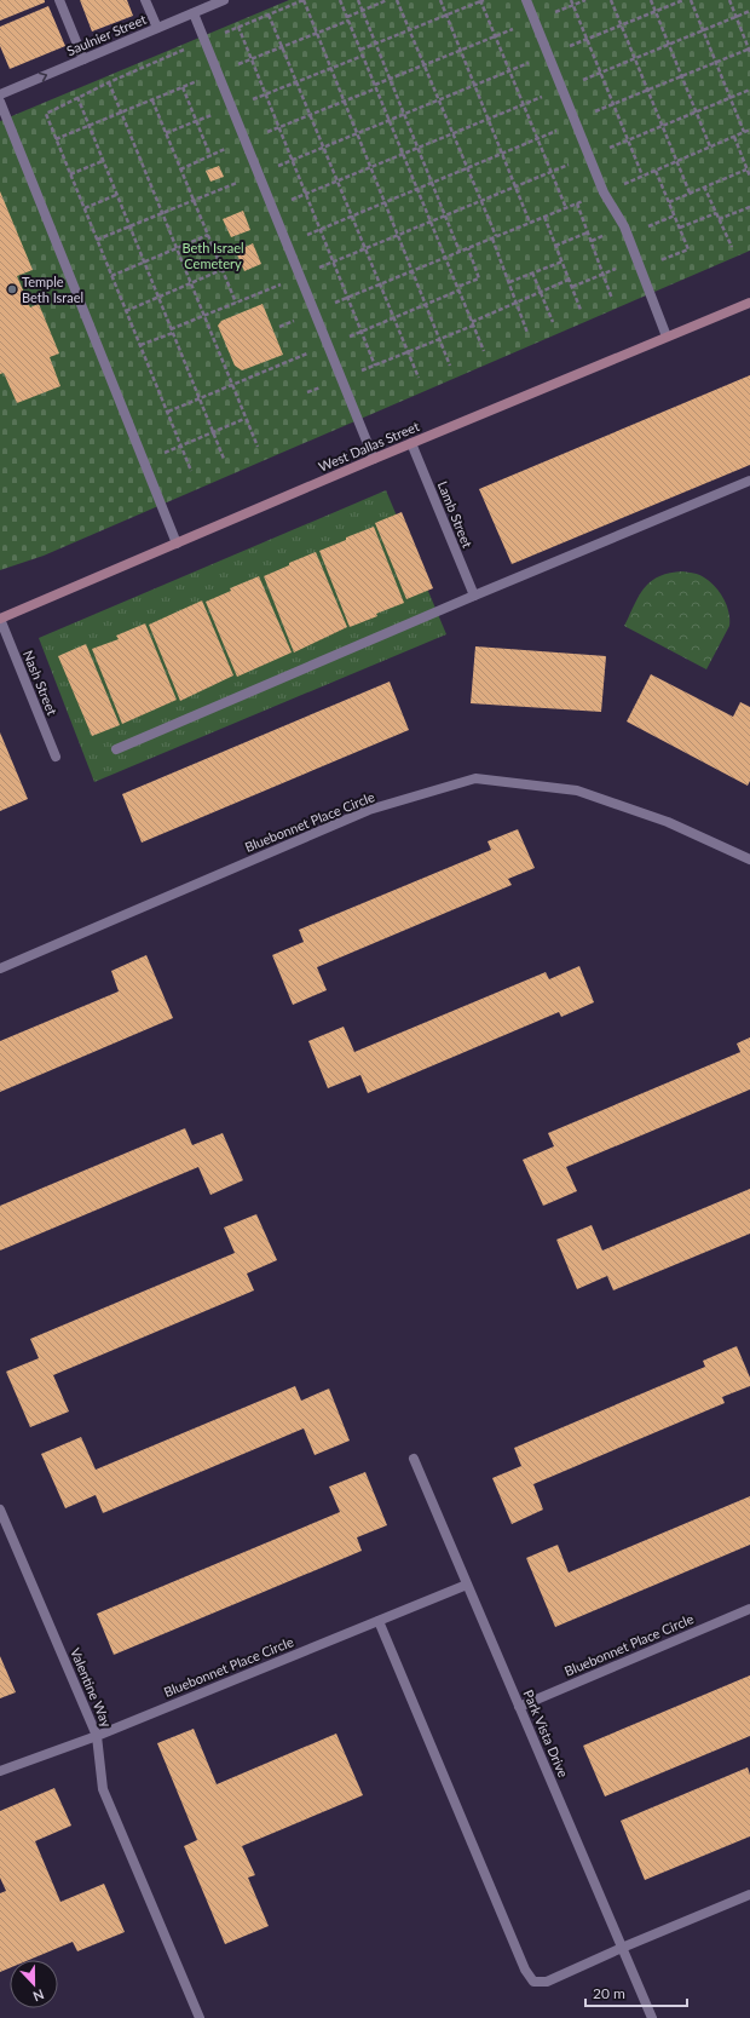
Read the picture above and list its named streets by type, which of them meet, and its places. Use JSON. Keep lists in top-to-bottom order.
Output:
{
  "streets": {
    "main road": ["West Dallas Street"],
    "street": [
      "Saulnier Street",
      "Lamb Street",
      "Nash Street",
      "Bluebonnet Place Circle",
      "Valentine Way",
      "Park Vista Drive"
    ]
  },
  "crossings": [
    ["West Dallas Street", "Lamb Street"],
    ["West Dallas Street", "Nash Street"],
    ["Bluebonnet Place Circle", "Valentine Way"],
    ["Bluebonnet Place Circle", "Park Vista Drive"]
  ],
  "one_way": ["Saulnier Street"],
  "parks": ["Beth Israel Cemetery"],
  "places": ["Temple Beth Israel"],
  "scale_bar": "20 m",
  "north": "bottom"
}
